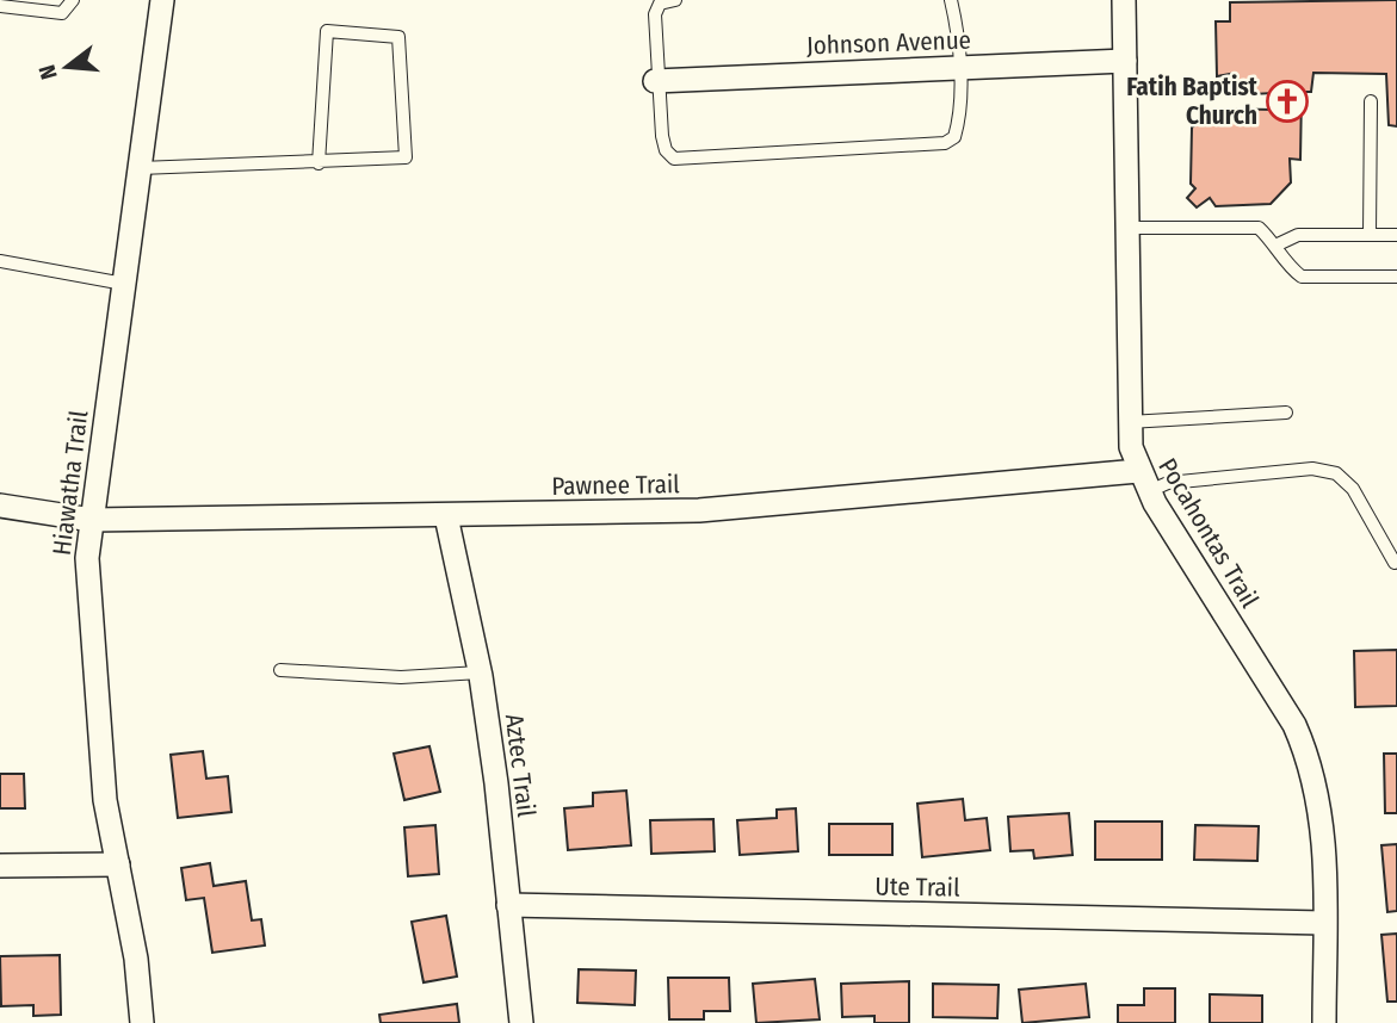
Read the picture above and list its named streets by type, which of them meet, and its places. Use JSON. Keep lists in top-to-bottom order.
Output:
{
  "streets": {
    "street": [
      "Johnson Avenue",
      "Hiawatha Trail",
      "Pawnee Trail",
      "Pocahontas Trail",
      "Aztec Trail",
      "Ute Trail"
    ]
  },
  "crossings": [
    ["Johnson Avenue", "Pocahontas Trail"],
    ["Hiawatha Trail", "Pawnee Trail"],
    ["Pawnee Trail", "Pocahontas Trail"],
    ["Pawnee Trail", "Aztec Trail"],
    ["Pocahontas Trail", "Ute Trail"],
    ["Aztec Trail", "Ute Trail"]
  ],
  "places": {
    "church": ["Fatih Baptist Church"]
  },
  "north": "left"
}
